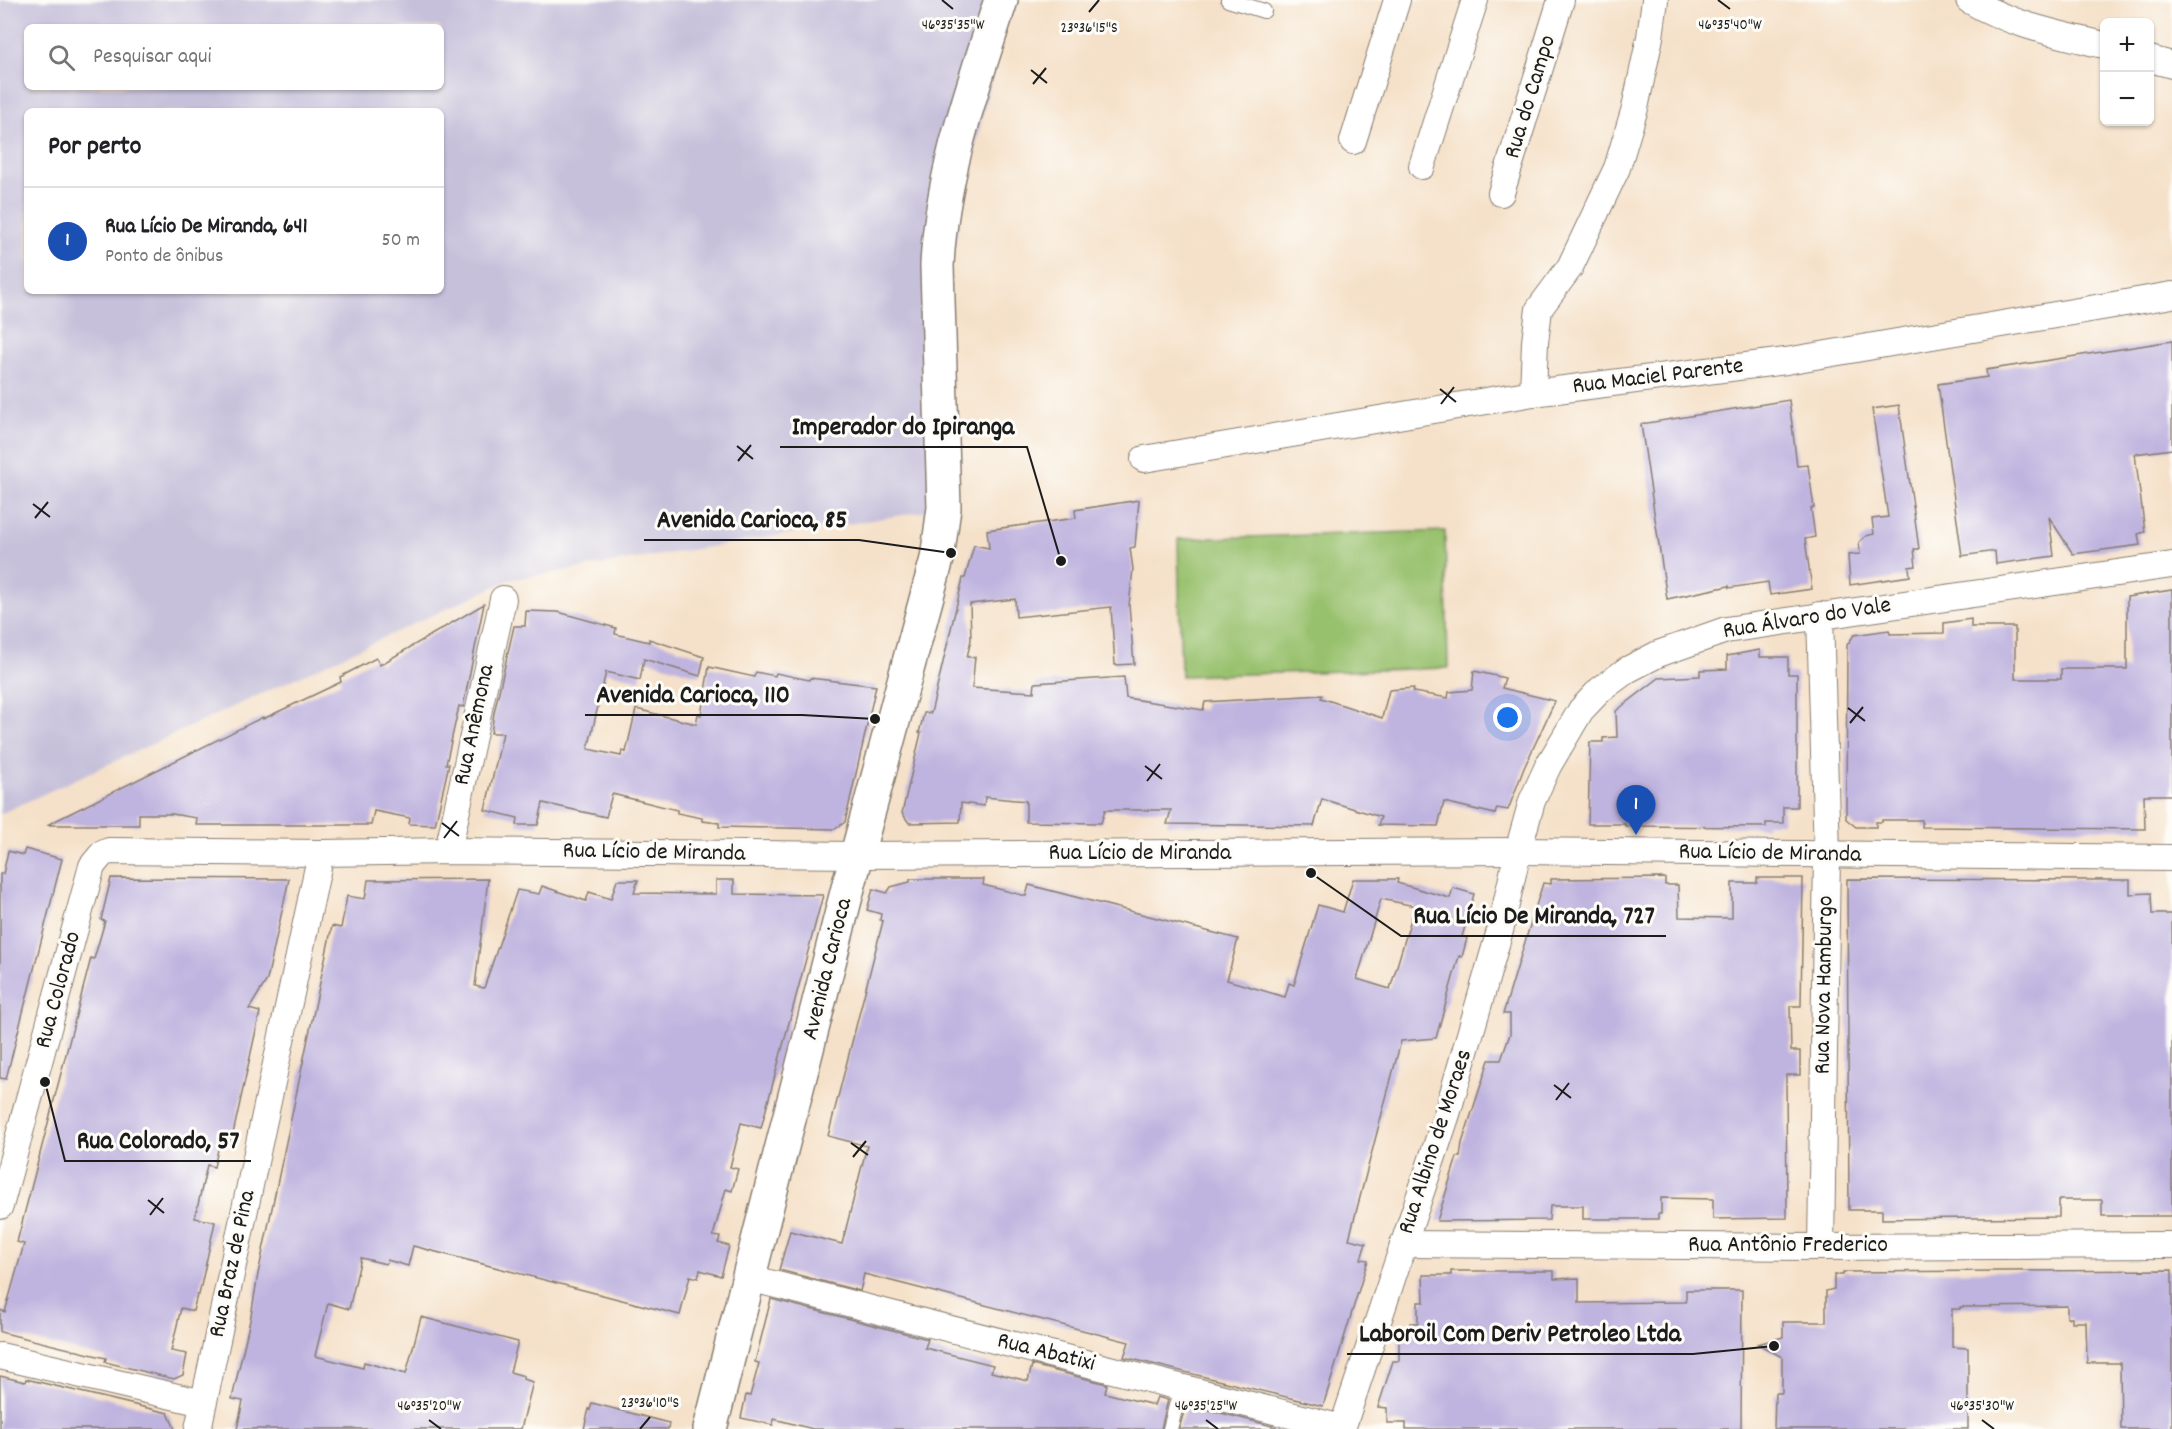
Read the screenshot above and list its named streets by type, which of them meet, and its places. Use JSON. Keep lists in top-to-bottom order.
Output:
{
  "streets": {
    "street": [
      "Rua do Campo",
      "Rua Maciel Parente",
      "Rua Álvaro do Vale",
      "Rua Anêmona",
      "Rua Lício de Miranda",
      "Avenida Carioca",
      "Rua Nova Hamburgo",
      "Rua Colorado",
      "Rua Albino de Moraes",
      "Rua Antônio Frederico",
      "Rua Braz de Pina",
      "Rua Abatixi"
    ]
  },
  "crossings": [
    ["Rua Álvaro do Vale", "Rua Lício de Miranda"],
    ["Rua Álvaro do Vale", "Rua Nova Hamburgo"],
    ["Rua Álvaro do Vale", "Rua Albino de Moraes"],
    ["Rua Anêmona", "Rua Lício de Miranda"],
    ["Rua Lício de Miranda", "Avenida Carioca"],
    ["Rua Lício de Miranda", "Rua Nova Hamburgo"],
    ["Rua Lício de Miranda", "Rua Colorado"],
    ["Rua Lício de Miranda", "Rua Albino de Moraes"],
    ["Rua Lício de Miranda", "Rua Braz de Pina"],
    ["Avenida Carioca", "Rua Abatixi"],
    ["Rua Nova Hamburgo", "Rua Antônio Frederico"],
    ["Rua Albino de Moraes", "Rua Antônio Frederico"],
    ["Rua Albino de Moraes", "Rua Abatixi"]
  ],
  "places": [
    "Avenida Carioca, 85",
    "Imperador do Ipiranga",
    "Avenida Carioca, 110",
    "Rua Lício De Miranda, 727",
    "Rua Colorado, 57",
    "Laboroil Com Deriv Petroleo Ltda"
  ],
  "page": {
    "map_buttons": ["+", "−"],
    "search": "Pesquisar aqui",
    "heading": "Por perto",
    "list": [
      {
        "mark": "1",
        "name": "Rua Lício De Miranda, 641",
        "note": "Ponto de ônibus",
        "value": "50 m"
      }
    ],
    "pins": "1"
  },
  "coordinates": [
    "46°35'35\"W",
    "46°35'40\"W",
    "23°36'15\"S",
    "23°36'10\"S",
    "46°35'20\"W",
    "46°35'25\"W",
    "46°35'30\"W"
  ]
}
